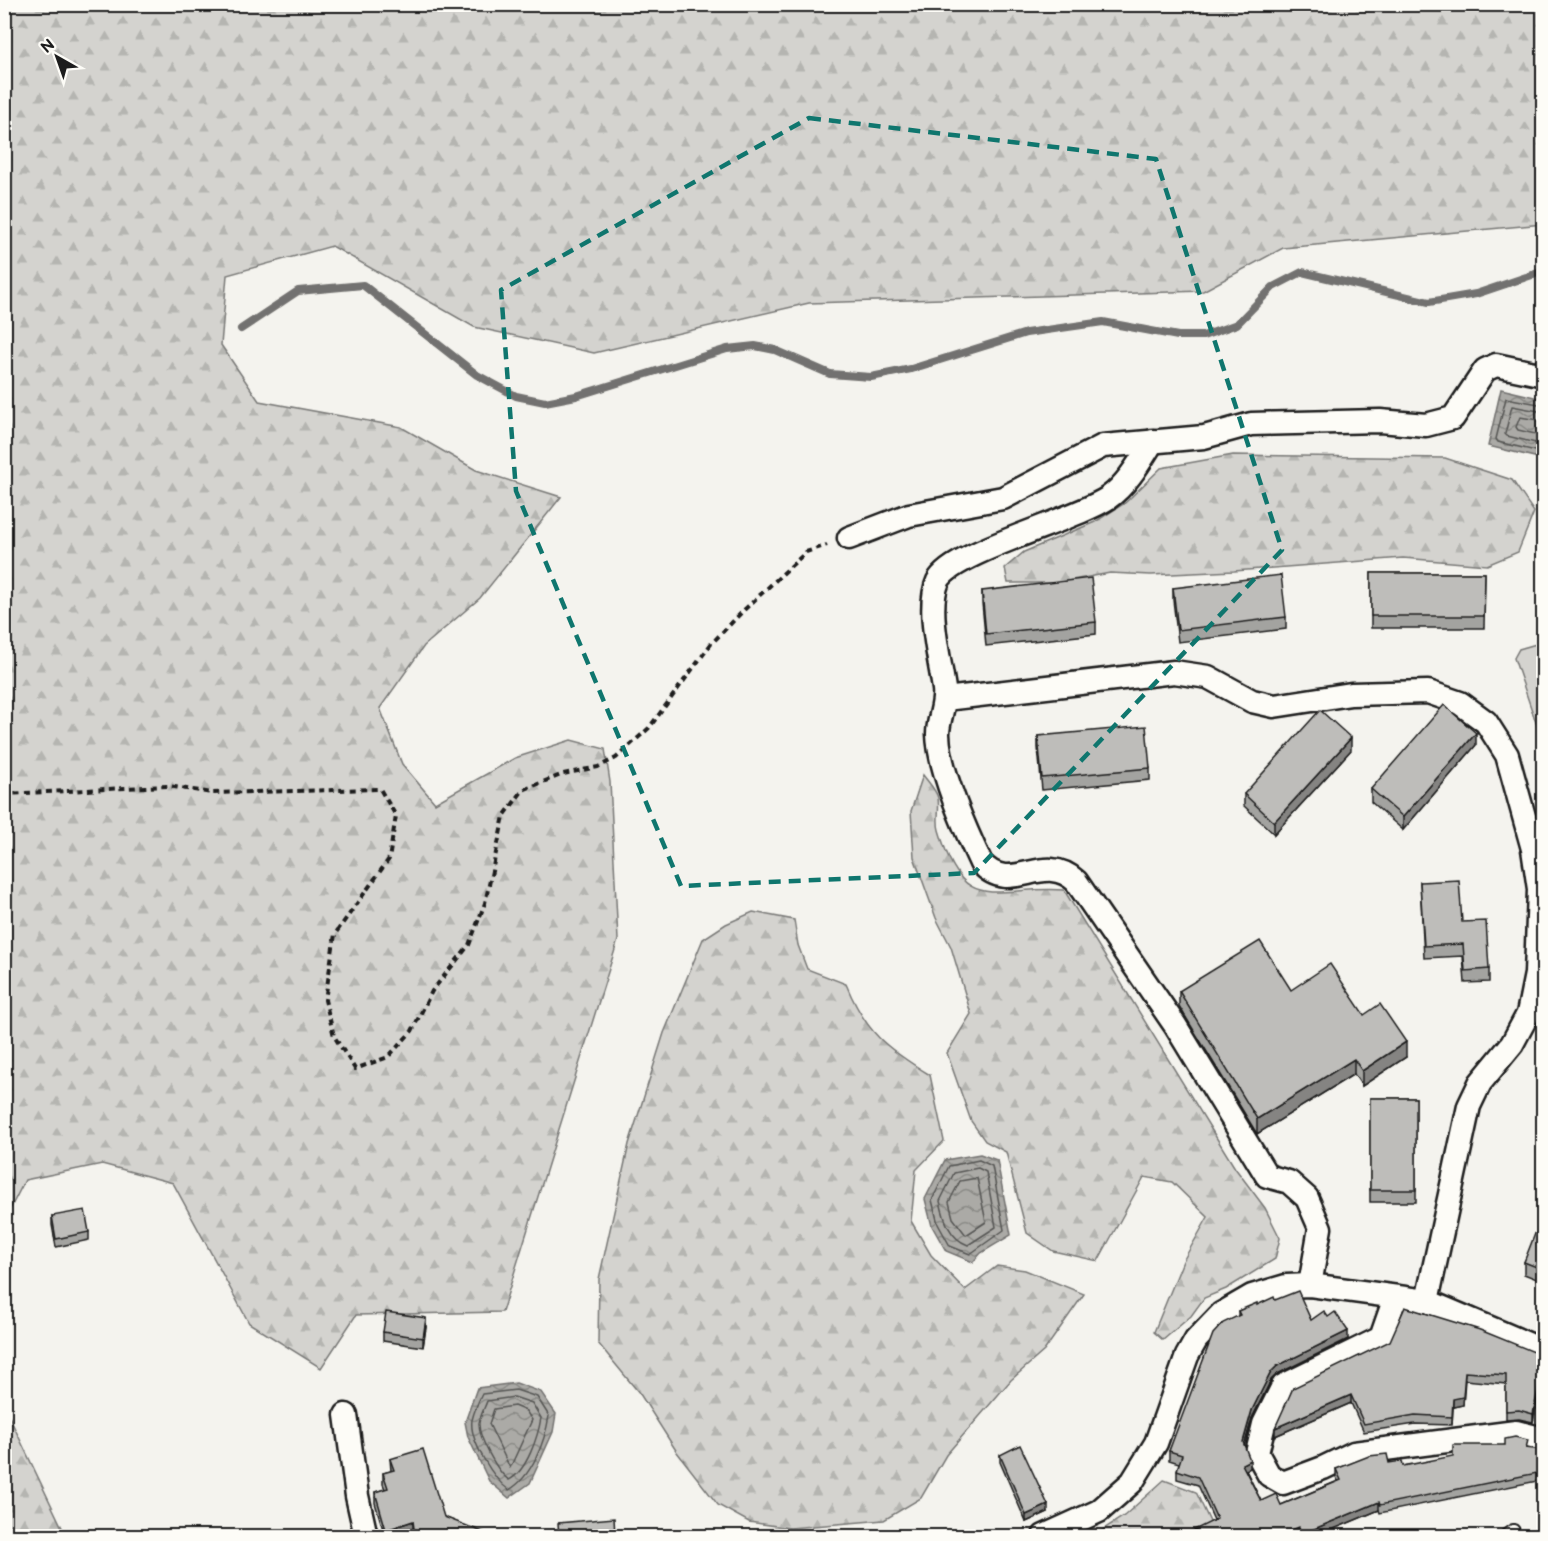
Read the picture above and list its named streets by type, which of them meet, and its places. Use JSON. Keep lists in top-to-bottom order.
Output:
{
  "north": "top left"
}
